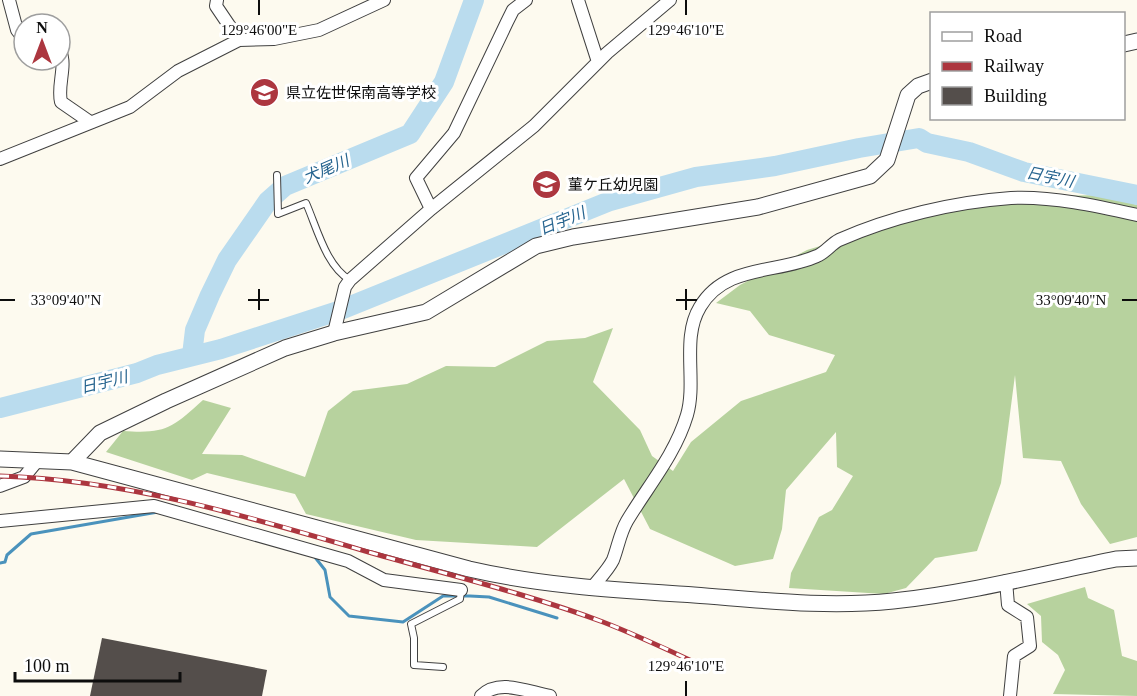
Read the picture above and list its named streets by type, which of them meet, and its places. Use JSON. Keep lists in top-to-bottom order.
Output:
{
  "water": ["犬尾川", "日宇川"],
  "places": {
    "school or university": ["県立佐世保南高等学校", "菫ケ丘幼児園"]
  },
  "legend": ["Road", "Railway", "Building"],
  "scale_bar": "100 m",
  "north": "top",
  "coordinates": ["129°46'00\"E", "129°46'10\"E", "33°09'40\"N"]
}
